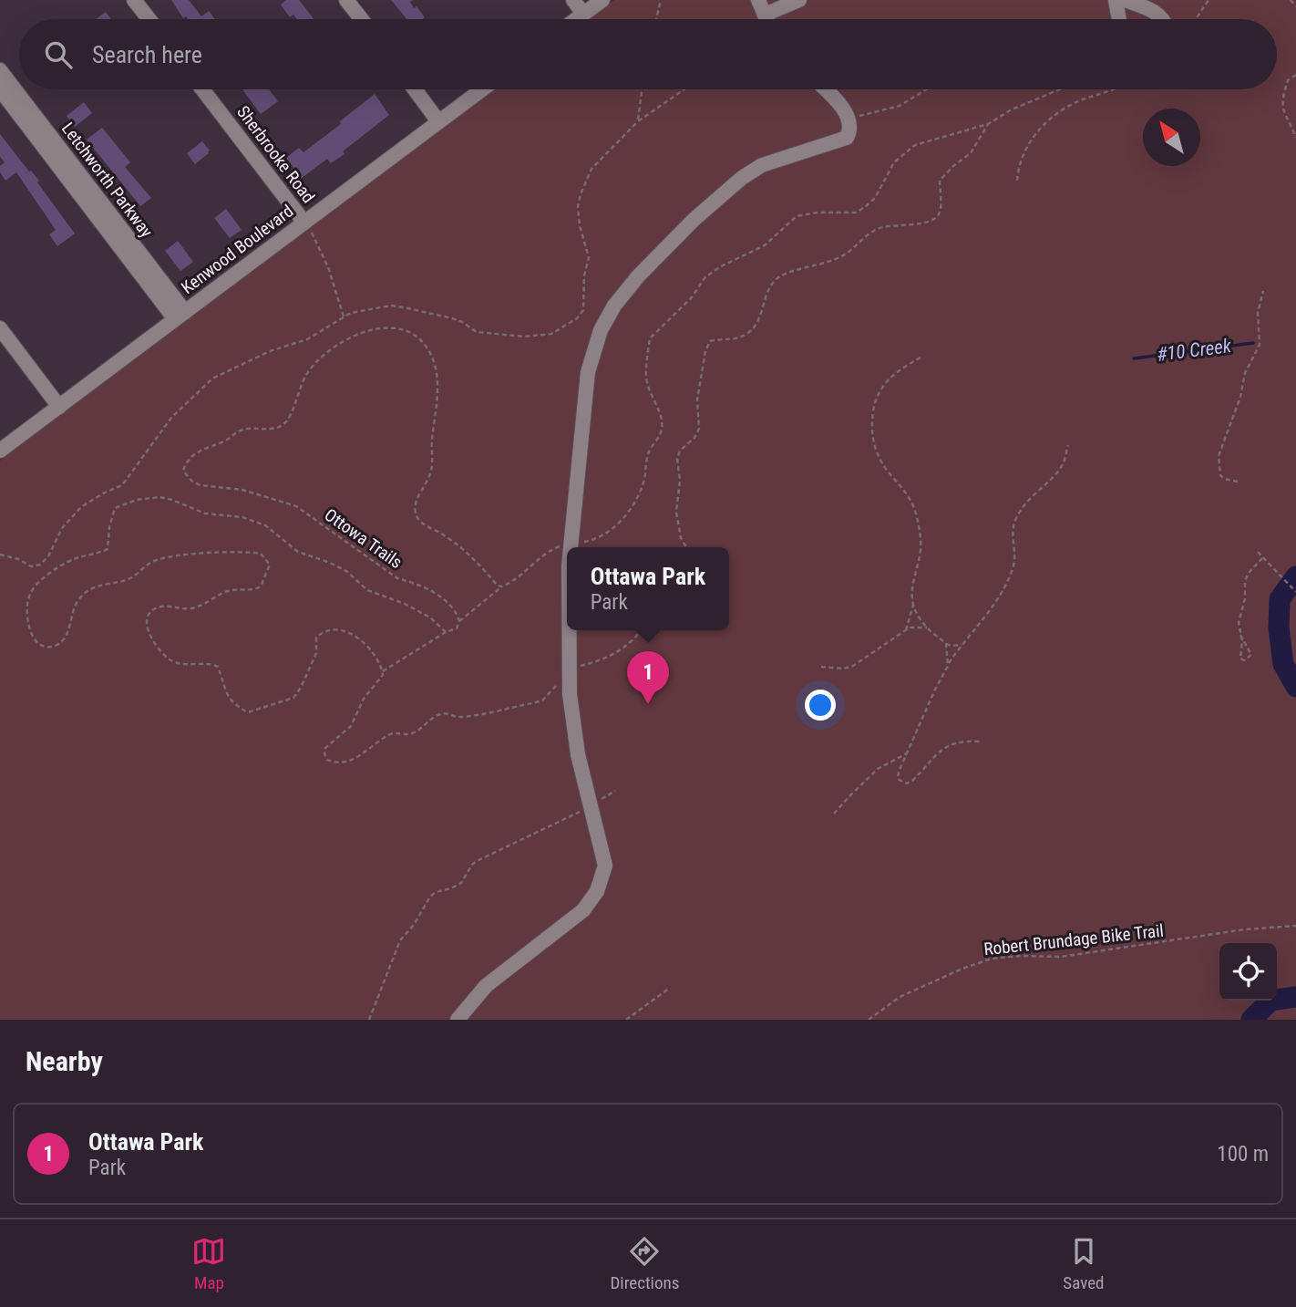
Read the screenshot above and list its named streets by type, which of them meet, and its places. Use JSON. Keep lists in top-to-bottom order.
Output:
{
  "streets": {
    "street": ["Sherbrooke Road", "Letchworth Parkway", "Kenwood Boulevard"],
    "path": ["Ottowa Trails", "Robert Brundage Bike Trail"]
  },
  "crossings": [
    ["Sherbrooke Road", "Kenwood Boulevard"],
    ["Letchworth Parkway", "Kenwood Boulevard"]
  ],
  "water": ["#10 Creek"],
  "north": "top left",
  "page": {
    "search": "Search here",
    "popup": ["Ottawa Park", "Park"],
    "pins": "1",
    "heading": "Nearby",
    "list": [
      {
        "mark": "1",
        "name": "Ottawa Park",
        "note": "Park",
        "value": "100 m"
      }
    ],
    "nav": ["Map", "Directions", "Saved"]
  }
}
